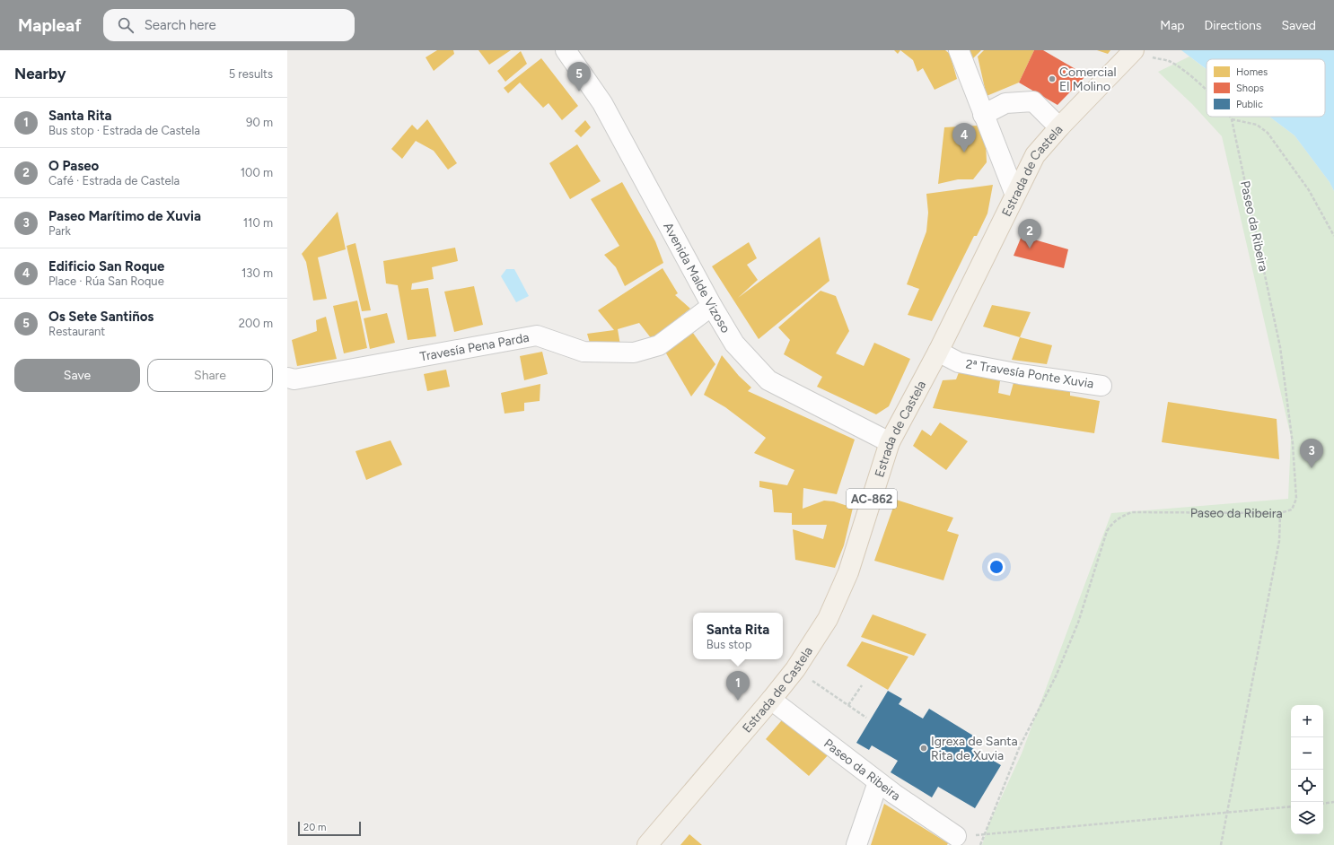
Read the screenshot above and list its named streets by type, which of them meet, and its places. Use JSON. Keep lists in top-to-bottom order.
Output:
{
  "streets": {
    "main road": ["Estrada de Castela", "AC-862"],
    "street": [
      "Paseo da Ribeira",
      "Avenida Malde Vizoso",
      "Travesía Pena Parda",
      "2ª Travesía Ponte Xuvia"
    ]
  },
  "crossings": [
    ["Estrada de Castela", "Paseo da Ribeira"],
    ["Estrada de Castela", "Avenida Malde Vizoso"],
    ["Estrada de Castela", "2ª Travesía Ponte Xuvia"],
    ["Avenida Malde Vizoso", "Travesía Pena Parda"]
  ],
  "places": ["Comercial El Molino", "Igrexa de Santa Rita de Xuvia"],
  "legend": ["Homes", "Shops", "Public"],
  "scale_bar": "20 m",
  "page": {
    "header": "Mapleaf",
    "search": "Search here",
    "nav": ["Map", "Directions", "Saved"],
    "heading": ["Nearby", "5 results"],
    "pins": [
      "5",
      "4",
      "2",
      "3",
      "1"
    ],
    "list": [
      {
        "mark": "1",
        "name": "Santa Rita",
        "note": "Bus stop · Estrada de Castela",
        "value": "90 m"
      },
      {
        "mark": "2",
        "name": "O Paseo",
        "note": "Café · Estrada de Castela",
        "value": "100 m"
      },
      {
        "mark": "3",
        "name": "Paseo Marítimo de Xuvia",
        "note": "Park",
        "value": "110 m"
      },
      {
        "mark": "4",
        "name": "Edificio San Roque",
        "note": "Place · Rúa San Roque",
        "value": "130 m"
      },
      {
        "mark": "5",
        "name": "Os Sete Santiños",
        "note": "Restaurant",
        "value": "200 m"
      }
    ],
    "buttons": ["Save", "Share"],
    "popup": ["Santa Rita", "Bus stop"],
    "map_buttons": ["+", "−"],
    "scale": "20 m"
  }
}
